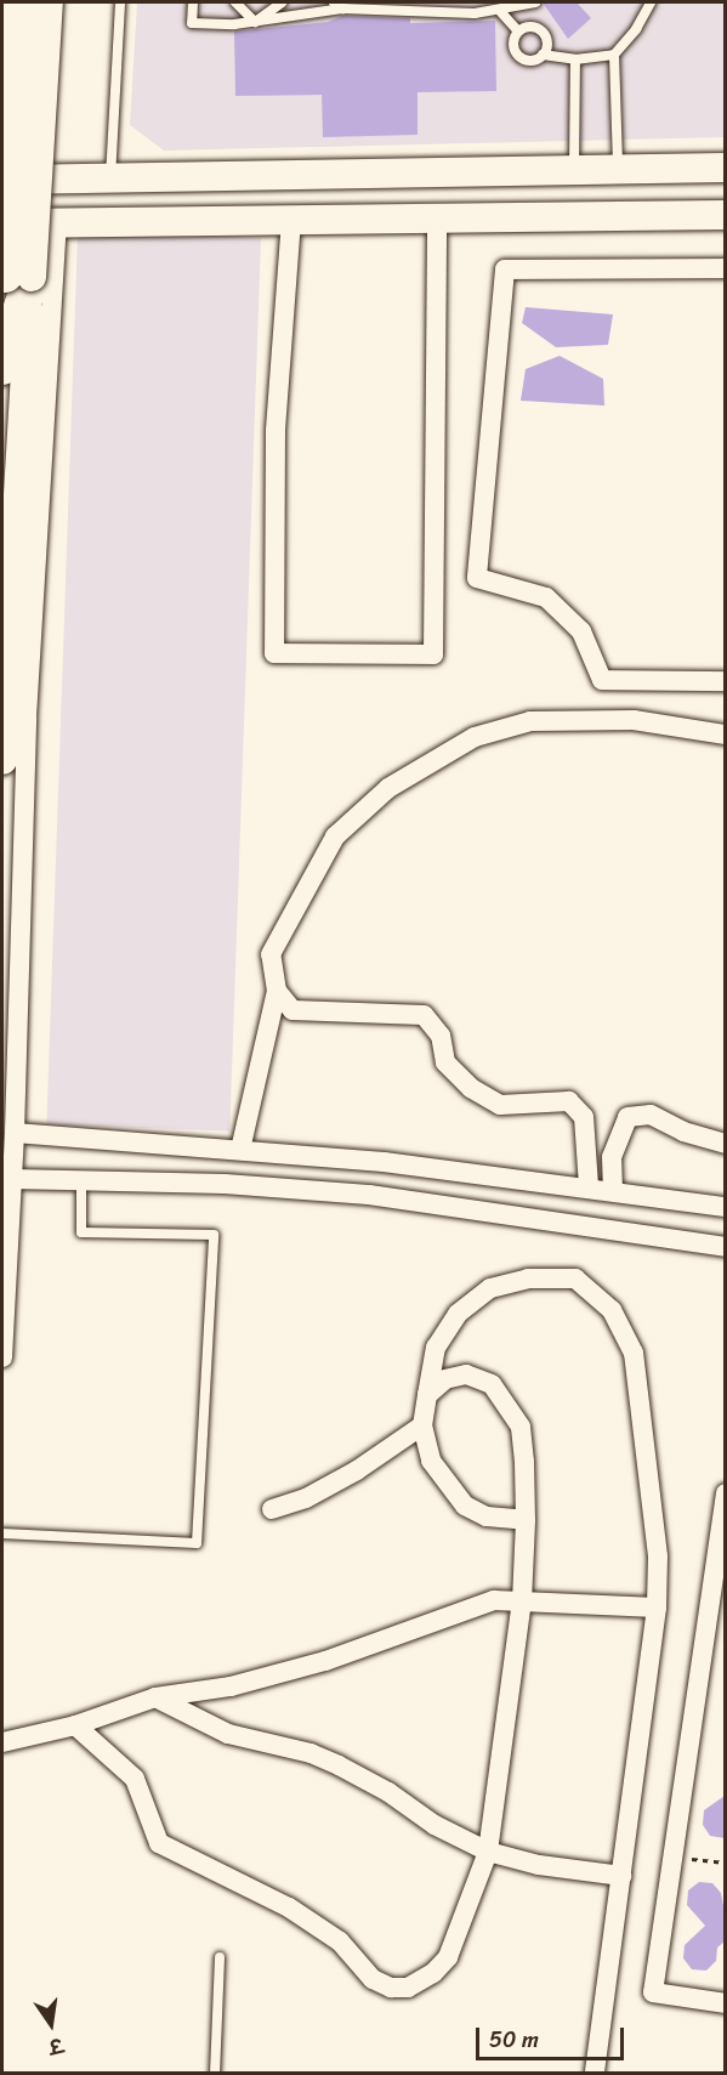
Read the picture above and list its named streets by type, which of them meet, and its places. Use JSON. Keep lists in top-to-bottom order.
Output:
{
  "scale_bar": "50 m",
  "north": "bottom"
}
